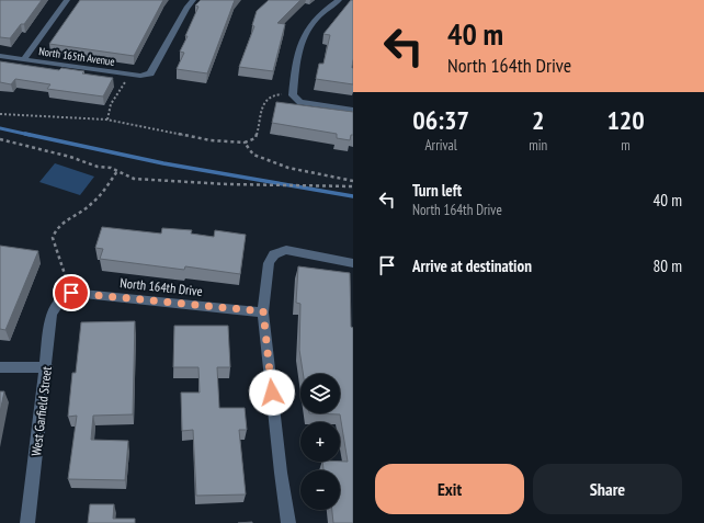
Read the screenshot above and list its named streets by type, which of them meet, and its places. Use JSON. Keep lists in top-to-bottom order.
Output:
{
  "streets": {
    "street": ["North 165th Avenue", "North 164th Drive", "West Garfield Street"]
  },
  "crossings": [
    ["North 164th Drive", "West Garfield Street"]
  ],
  "page": {
    "turn": ["40 m", "North 164th Drive"],
    "eta": [
      "06:37",
      "Arrival",
      "2",
      "min",
      "120",
      "m"
    ],
    "list": [
      {
        "name": "Turn left",
        "note": "North 164th Drive",
        "value": "40 m"
      },
      {
        "name": "Arrive at destination",
        "value": "80 m"
      }
    ],
    "map_buttons": ["+", "−"],
    "buttons": ["Exit", "Share"]
  }
}
